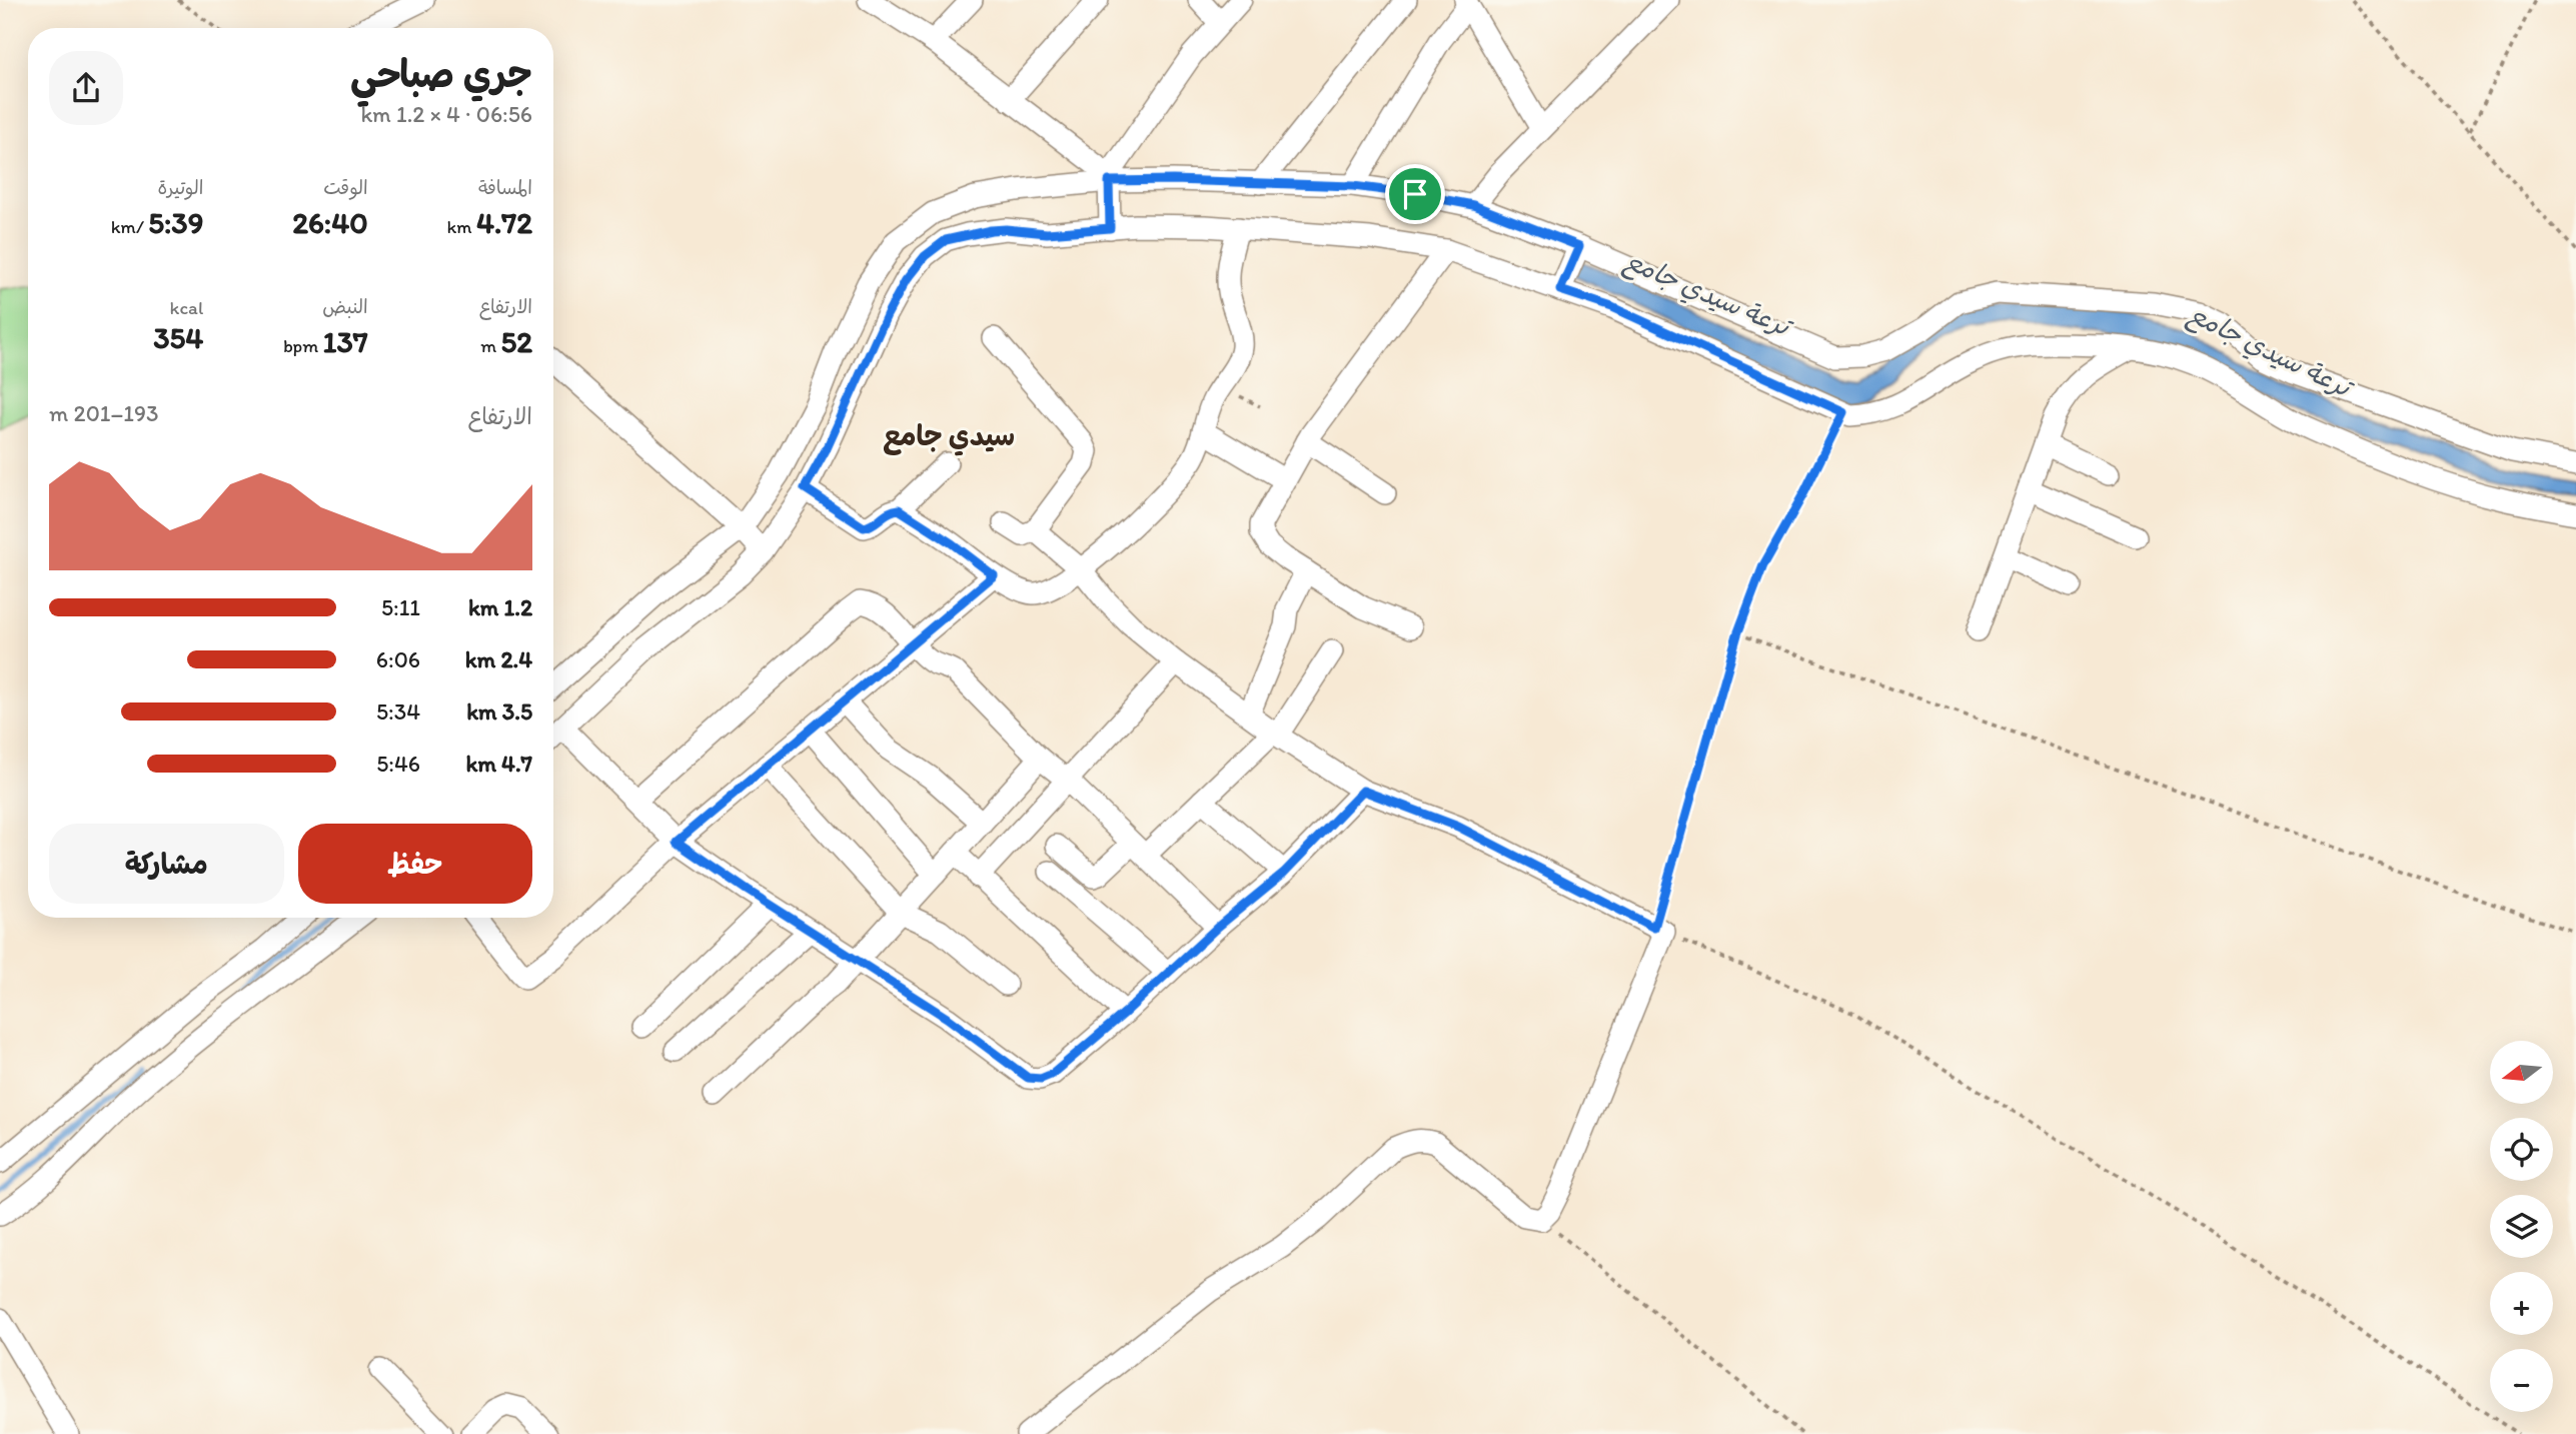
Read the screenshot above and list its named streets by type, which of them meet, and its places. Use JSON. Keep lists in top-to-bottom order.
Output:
{
  "districts": ["سيدي جامع"],
  "water": ["ترعة سيدي جامع"],
  "north": "left",
  "page": {
    "heading": ["جري صباحي", "06:56 · 4 × 1.2 km"],
    "stats": [
      ["المسافة", "4.72 km"],
      ["الوقت", "26:40"],
      ["الوتيرة", "5:39 /km"],
      ["الارتفاع", "52 m"],
      ["النبض", "137 bpm"],
      ["kcal", "354"]
    ],
    "chart": ["الارتفاع", "193–201 m"],
    "list": [
      {
        "name": "1.2 km",
        "note": "5:11"
      },
      {
        "name": "2.4 km",
        "note": "6:06"
      },
      {
        "name": "3.5 km",
        "note": "5:34"
      },
      {
        "name": "4.7 km",
        "note": "5:46"
      }
    ],
    "buttons": ["حفظ", "مشاركة"],
    "map_buttons": ["+", "−"]
  }
}
